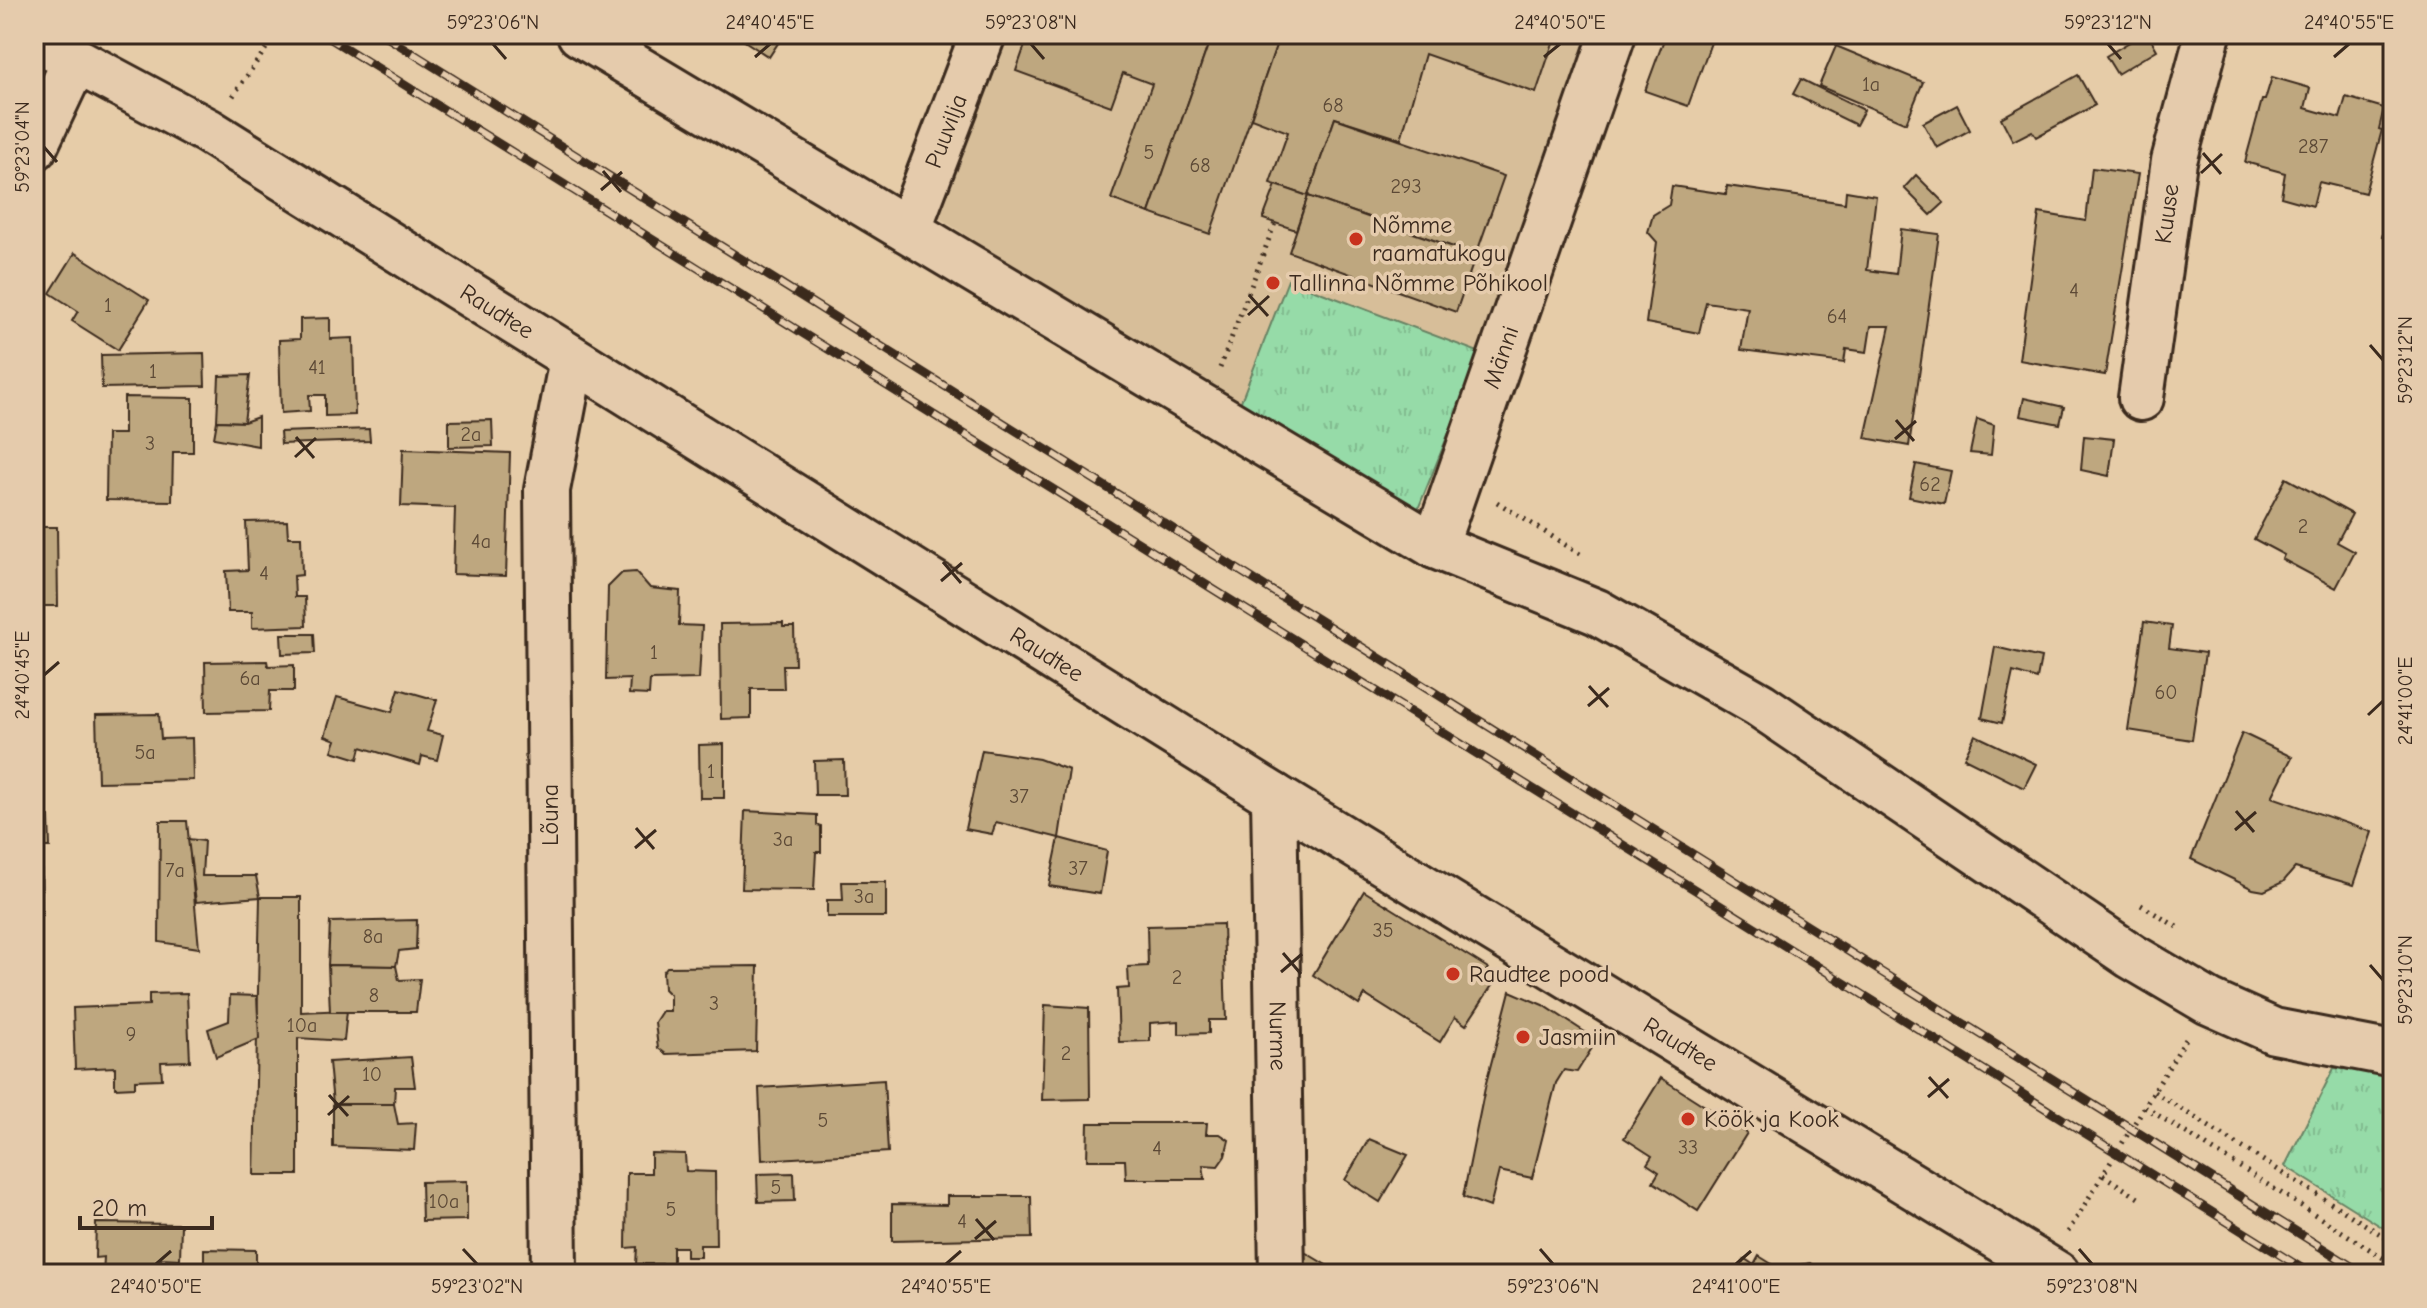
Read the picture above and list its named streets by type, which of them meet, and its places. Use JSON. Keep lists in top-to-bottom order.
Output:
{
  "streets": {
    "street": [
      "Puuvilja",
      "Kuuse",
      "Raudtee",
      "Männi",
      "Lõuna",
      "Nurme"
    ]
  },
  "crossings": [
    ["Raudtee", "Lõuna"],
    ["Raudtee", "Nurme"]
  ],
  "places": [
    "Nõmme raamatukogu",
    "Tallinna Nõmme Põhikool",
    "Raudtee pood",
    "Jasmiin",
    "Köök ja Kook"
  ],
  "house_numbers": [
    "1a",
    "68",
    "287",
    "5",
    "68",
    "293",
    "4",
    "1",
    "64",
    "41",
    "1",
    "2a",
    "3",
    "62",
    "2",
    "4a",
    "4",
    "1",
    "6a",
    "60",
    "5a",
    "1",
    "37",
    "3a",
    "37",
    "7a",
    "3a",
    "35",
    "8a",
    "2",
    "8",
    "3",
    "10a",
    "9",
    "2",
    "10",
    "5",
    "33",
    "4",
    "5",
    "10a",
    "5",
    "4"
  ],
  "scale_bar": "20 m",
  "coordinates": [
    "59°23'06\"N",
    "24°40'45\"E",
    "59°23'08\"N",
    "24°40'50\"E",
    "59°23'12\"N",
    "24°40'55\"E",
    "59°23'04\"N",
    "24°41'00\"E",
    "59°23'10\"N",
    "59°23'02\"N"
  ]
}
